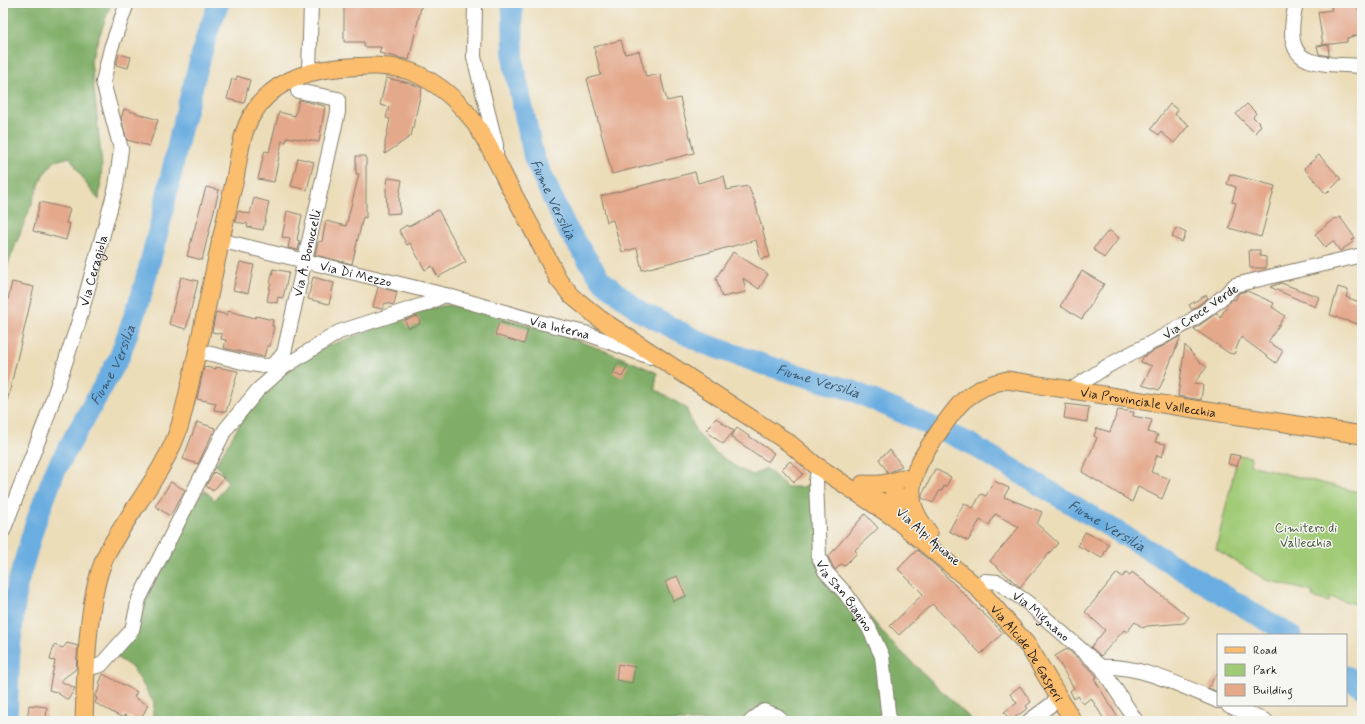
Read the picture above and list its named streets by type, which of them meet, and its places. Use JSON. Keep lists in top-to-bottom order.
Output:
{
  "streets": {
    "main road": ["Via Provinciale Vallecchia", "Via Alpi Apuane", "Via Alcide De Gasperi"],
    "street": [
      "Via A. Bonuccelli",
      "Via Ceragiola",
      "Via Di Mezzo",
      "Via Croce Verde",
      "Via Interna",
      "Via San Biagino",
      "Via Mignano"
    ]
  },
  "crossings": [
    ["Via A. Bonuccelli", "Via Di Mezzo"],
    ["Via Di Mezzo", "Via Interna"],
    ["Via Croce Verde", "Via Provinciale Vallecchia"],
    ["Via Alpi Apuane", "Via Mignano"],
    ["Via Alpi Apuane", "Via Alcide De Gasperi"],
    ["Via Mignano", "Via Alcide De Gasperi"]
  ],
  "water": ["Fiume Versilia"],
  "parks": ["Cimitero di Vallecchia"],
  "legend": ["Road", "Park", "Building"]
}
